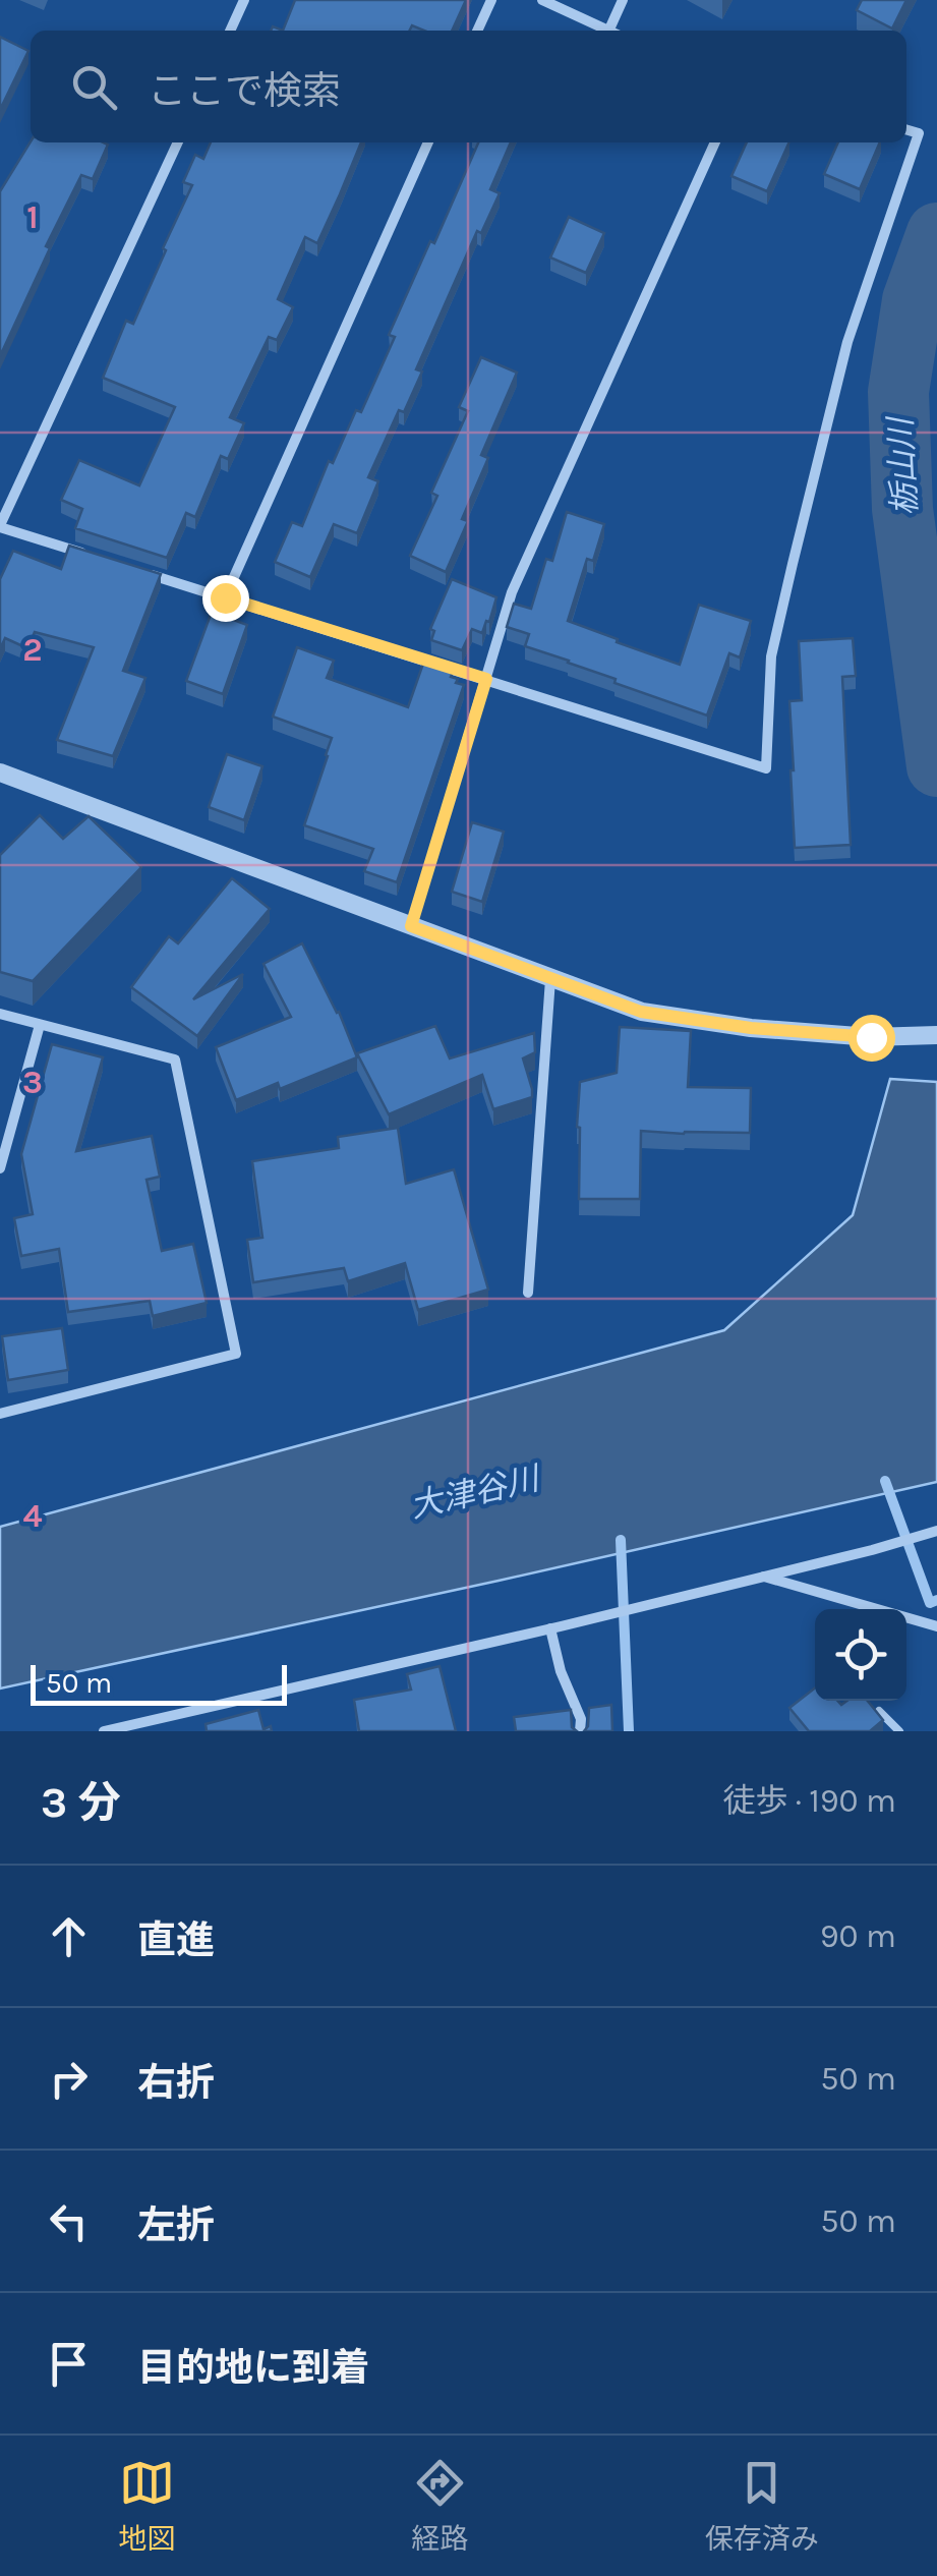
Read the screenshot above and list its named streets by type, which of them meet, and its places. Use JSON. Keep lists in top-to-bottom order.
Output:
{
  "water": ["栃山川", "大津谷川"],
  "scale_bar": "50 m",
  "page": {
    "search": "ここで検索",
    "scale": "50 m",
    "heading": ["3 分", "徒歩 · 190 m"],
    "list": [
      ["直進", "90 m"],
      ["右折", "50 m"],
      ["左折", "50 m"],
      "目的地に到着"
    ],
    "nav": ["地図", "経路", "保存済み"]
  },
  "grid": {
    "rows": [
      "1",
      "2",
      "3",
      "4"
    ]
  }
}
